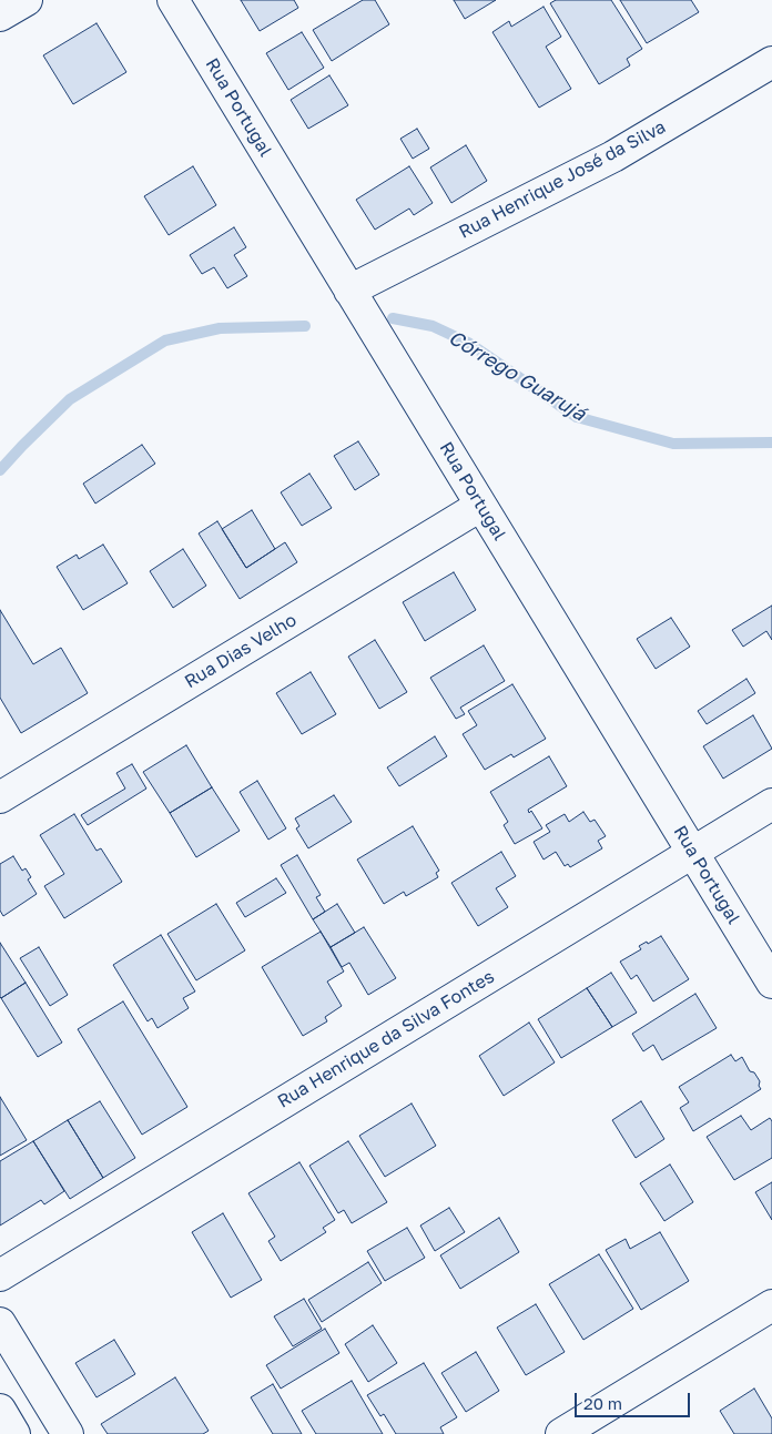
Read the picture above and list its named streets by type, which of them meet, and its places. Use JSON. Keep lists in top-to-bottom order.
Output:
{
  "streets": {
    "street": [
      "Rua Portugal",
      "Rua Henrique José da Silva",
      "Rua Dias Velho",
      "Rua Henrique da Silva Fontes"
    ]
  },
  "crossings": [
    ["Rua Portugal", "Rua Henrique José da Silva"],
    ["Rua Portugal", "Rua Dias Velho"],
    ["Rua Portugal", "Rua Henrique da Silva Fontes"]
  ],
  "water": ["Córrego Guarujá"],
  "scale_bar": "20 m"
}
